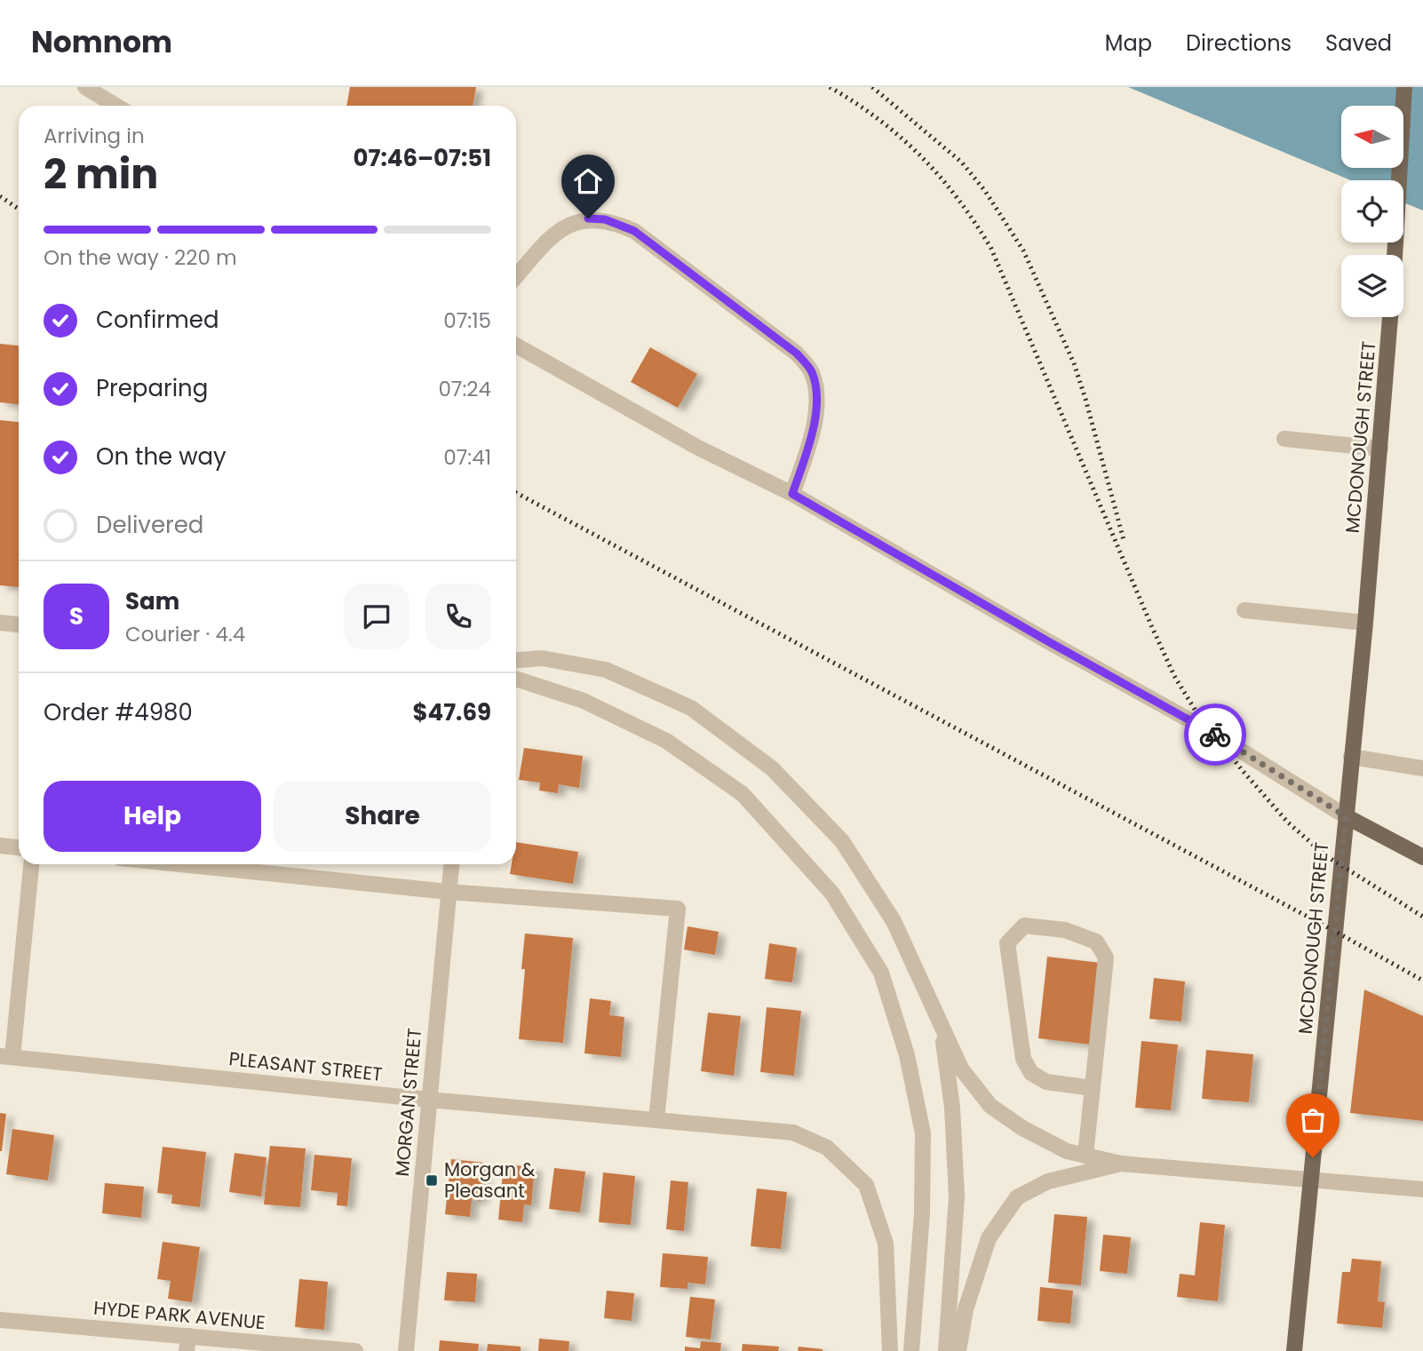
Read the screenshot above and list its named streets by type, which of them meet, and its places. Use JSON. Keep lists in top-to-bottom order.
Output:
{
  "streets": {
    "main road": ["MCDONOUGH STREET"],
    "street": ["PLEASANT STREET", "MORGAN STREET", "HYDE PARK AVENUE"]
  },
  "crossings": [
    ["PLEASANT STREET", "MORGAN STREET"]
  ],
  "places": {
    "transit": ["Morgan & Pleasant"]
  },
  "north": "left",
  "page": {
    "header": "Nomnom",
    "nav": ["Map", "Directions", "Saved"],
    "heading": ["2 min", "Arriving in", "07:46–07:51"],
    "panel": [
      "Sam",
      "Courier · 4.4",
      "Order #4980",
      "$47.69"
    ],
    "bar": "On the way · 220 m",
    "list": [
      ["Confirmed", "07:15"],
      ["Preparing", "07:24"],
      ["On the way", "07:41"],
      "Delivered"
    ],
    "round": "S",
    "buttons": ["Help", "Share"]
  }
}
